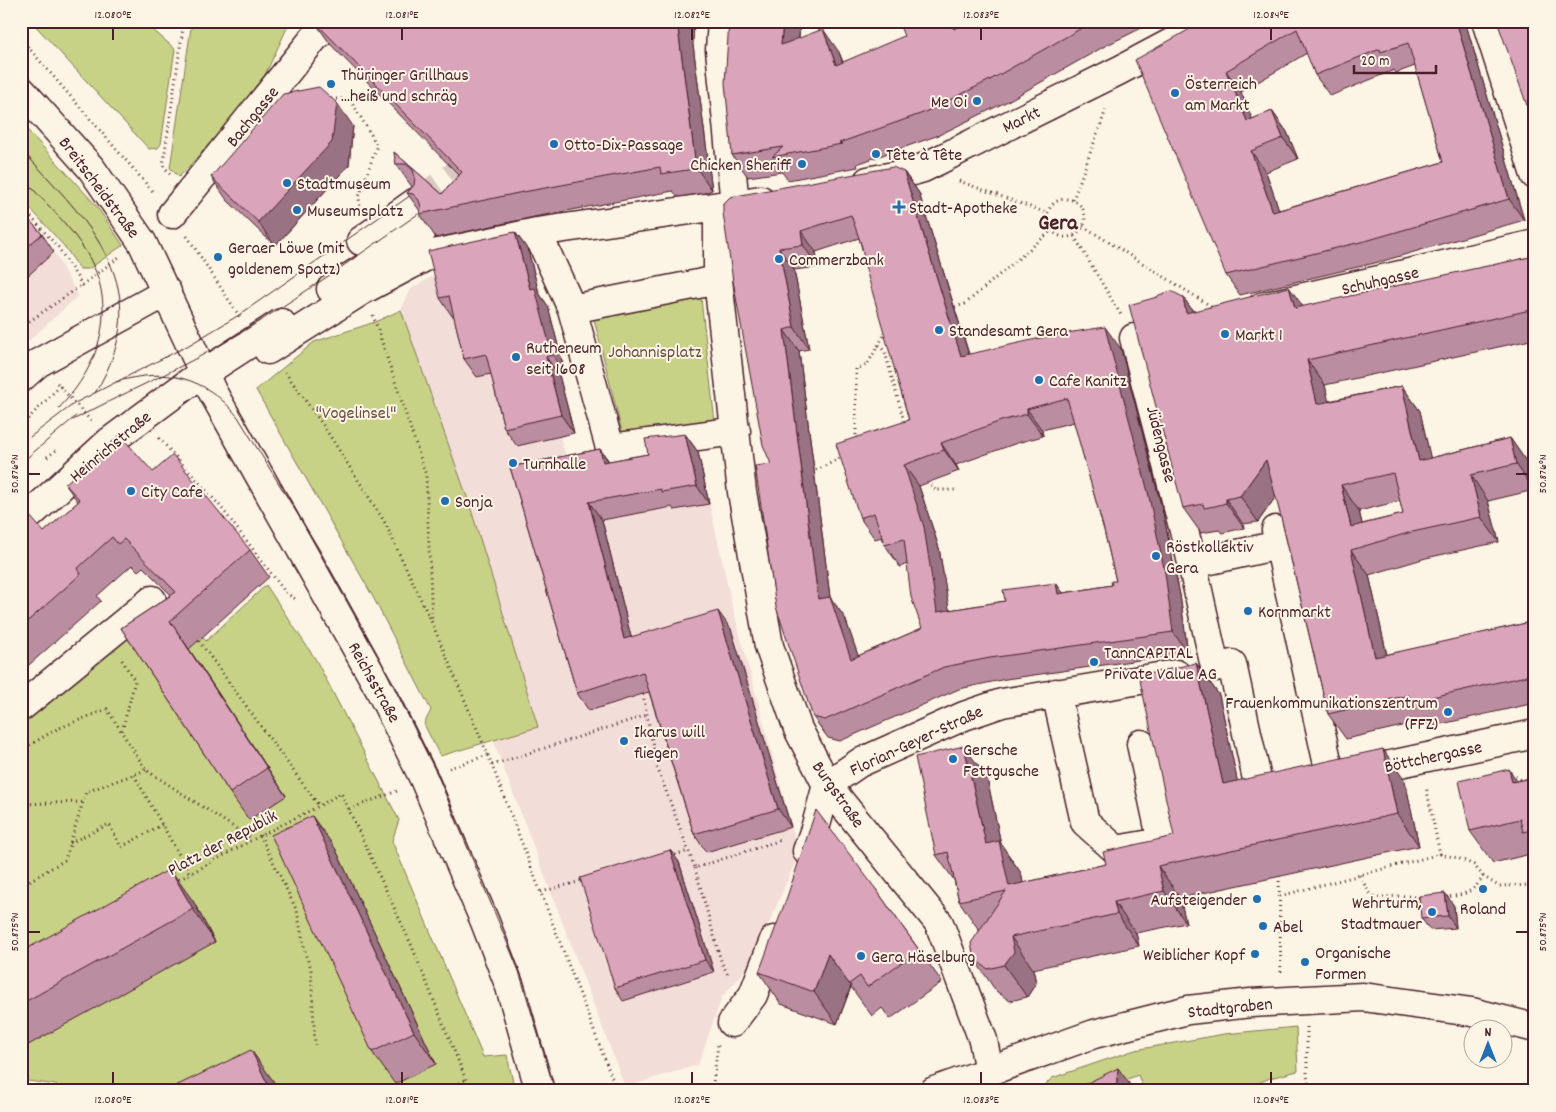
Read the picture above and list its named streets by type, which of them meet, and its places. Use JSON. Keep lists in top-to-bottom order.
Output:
{
  "streets": {
    "street": [
      "Bachgasse",
      "Markt",
      "Breitscheidstraße",
      "Schuhgasse",
      "Jüdengasse",
      "Heinrichstraße",
      "Reichsstraße",
      "Florian-Geyer-Straße",
      "Böttchergasse",
      "Burgstraße",
      "Stadtgraben"
    ],
    "path": ["Platz der Republik"]
  },
  "crossings": [
    ["Breitscheidstraße", "Reichsstraße"],
    ["Heinrichstraße", "Reichsstraße"],
    ["Florian-Geyer-Straße", "Burgstraße"],
    ["Burgstraße", "Stadtgraben"]
  ],
  "districts": ["Gera"],
  "parks": ["Johannisplatz", "\"Vogelinsel\""],
  "places": {
    "other": [
      "Thüringer Grillhaus ...heiß und schräg",
      "Österreich am Markt",
      "Me Oi",
      "Otto-Dix-Passage",
      "Tête à Tête",
      "Chicken Sheriff",
      "Stadtmuseum",
      "Museumsplatz",
      "Geraer Löwe (mit goldenem Spatz)",
      "Commerzbank",
      "Standesamt Gera",
      "Markt 1",
      "Rutheneum seit 1608",
      "Cafe Kanitz",
      "Turnhalle",
      "City Cafe",
      "Sonja",
      "Röstkollektiv Gera",
      "Kornmarkt",
      "TannCAPITAL Private Value AG",
      "Frauenkommunikationszentrum (FFZ)",
      "Ikarus will fliegen",
      "Gersche Fettgusche",
      "Roland",
      "Aufsteigender",
      "Wehrturm, Stadtmauer",
      "Abel",
      "Weiblicher Kopf",
      "Gera Häselburg",
      "Organische Formen"
    ],
    "health": ["Stadt-Apotheke"]
  },
  "scale_bar": "20 m",
  "north": "top",
  "coordinates": [
    "12.080°E",
    "12.081°E",
    "12.082°E",
    "12.083°E",
    "12.084°E",
    "50.876°N",
    "50.875°N"
  ]
}
